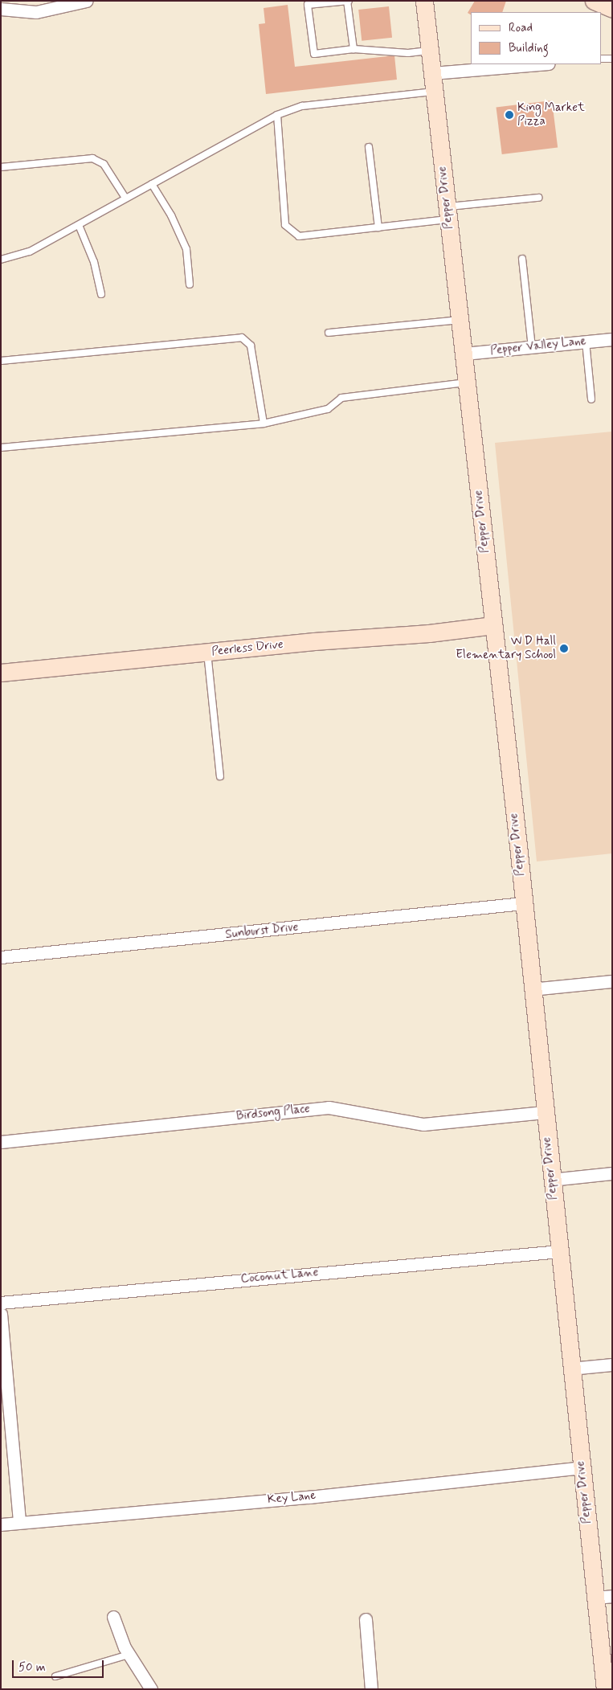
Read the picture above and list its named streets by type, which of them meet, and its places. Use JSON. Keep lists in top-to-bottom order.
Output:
{
  "streets": {
    "street": [
      "Pepper Drive",
      "Pepper Valley Lane",
      "Peerless Drive",
      "Sunburst Drive",
      "Birdsong Place",
      "Coconut Lane",
      "Key Lane"
    ]
  },
  "crossings": [
    ["Pepper Drive", "Pepper Valley Lane"],
    ["Pepper Drive", "Peerless Drive"],
    ["Pepper Drive", "Sunburst Drive"],
    ["Pepper Drive", "Birdsong Place"],
    ["Pepper Drive", "Coconut Lane"],
    ["Pepper Drive", "Key Lane"]
  ],
  "places": ["King Market Pizza", "W D Hall Elementary School"],
  "legend": ["Road", "Building"],
  "scale_bar": "50 m"
}
